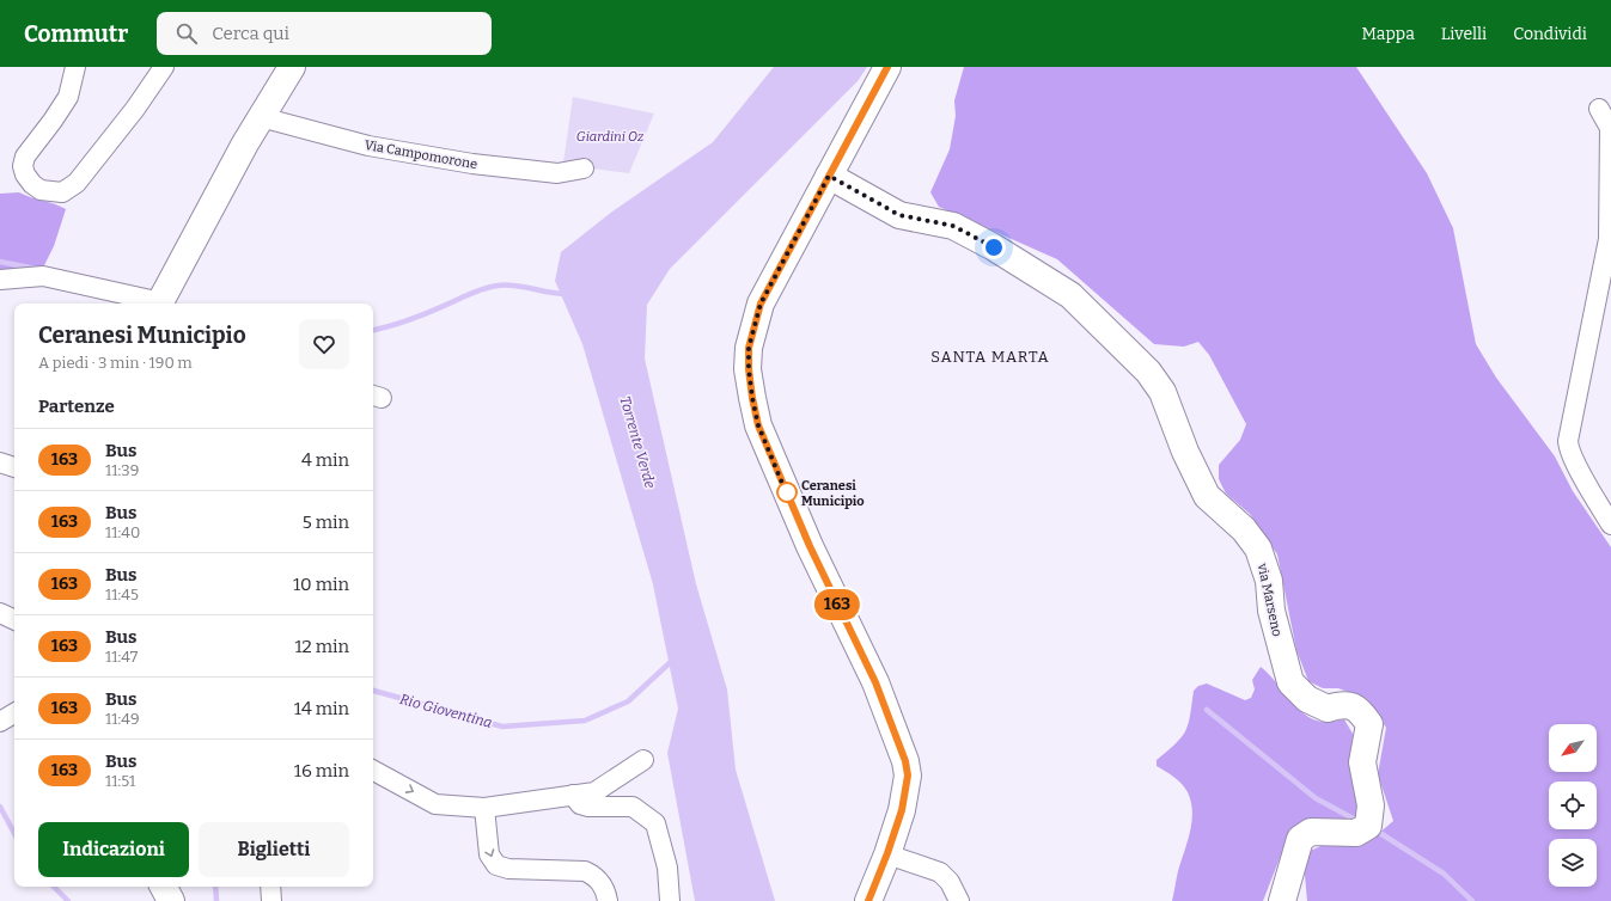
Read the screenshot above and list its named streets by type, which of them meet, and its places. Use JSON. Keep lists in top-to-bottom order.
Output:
{
  "streets": {
    "main road": ["via Marseno"],
    "street": ["Via Campomorone"]
  },
  "districts": ["SANTA MARTA"],
  "water": ["Torrente Verde", "Rio Gioventina"],
  "parks": ["Giardini Oz"],
  "places": ["Ceranesi Municipio"],
  "lines": ["bus line 163"],
  "north": "bottom left",
  "page": {
    "header": "Commutr",
    "search": "Cerca qui",
    "nav": ["Mappa", "Livelli", "Condividi"],
    "on_map": "163",
    "heading": [
      ["Ceranesi Municipio", "A piedi · 3 min · 190 m"],
      "Partenze"
    ],
    "list": [
      {
        "mark": "163",
        "name": "Bus",
        "note": "11:39",
        "value": "4 min"
      },
      {
        "mark": "163",
        "name": "Bus",
        "note": "11:40",
        "value": "5 min"
      },
      {
        "mark": "163",
        "name": "Bus",
        "note": "11:45",
        "value": "10 min"
      },
      {
        "mark": "163",
        "name": "Bus",
        "note": "11:47",
        "value": "12 min"
      },
      {
        "mark": "163",
        "name": "Bus",
        "note": "11:49",
        "value": "14 min"
      },
      {
        "mark": "163",
        "name": "Bus",
        "note": "11:51",
        "value": "16 min"
      }
    ],
    "buttons": ["Indicazioni", "Biglietti"]
  }
}
